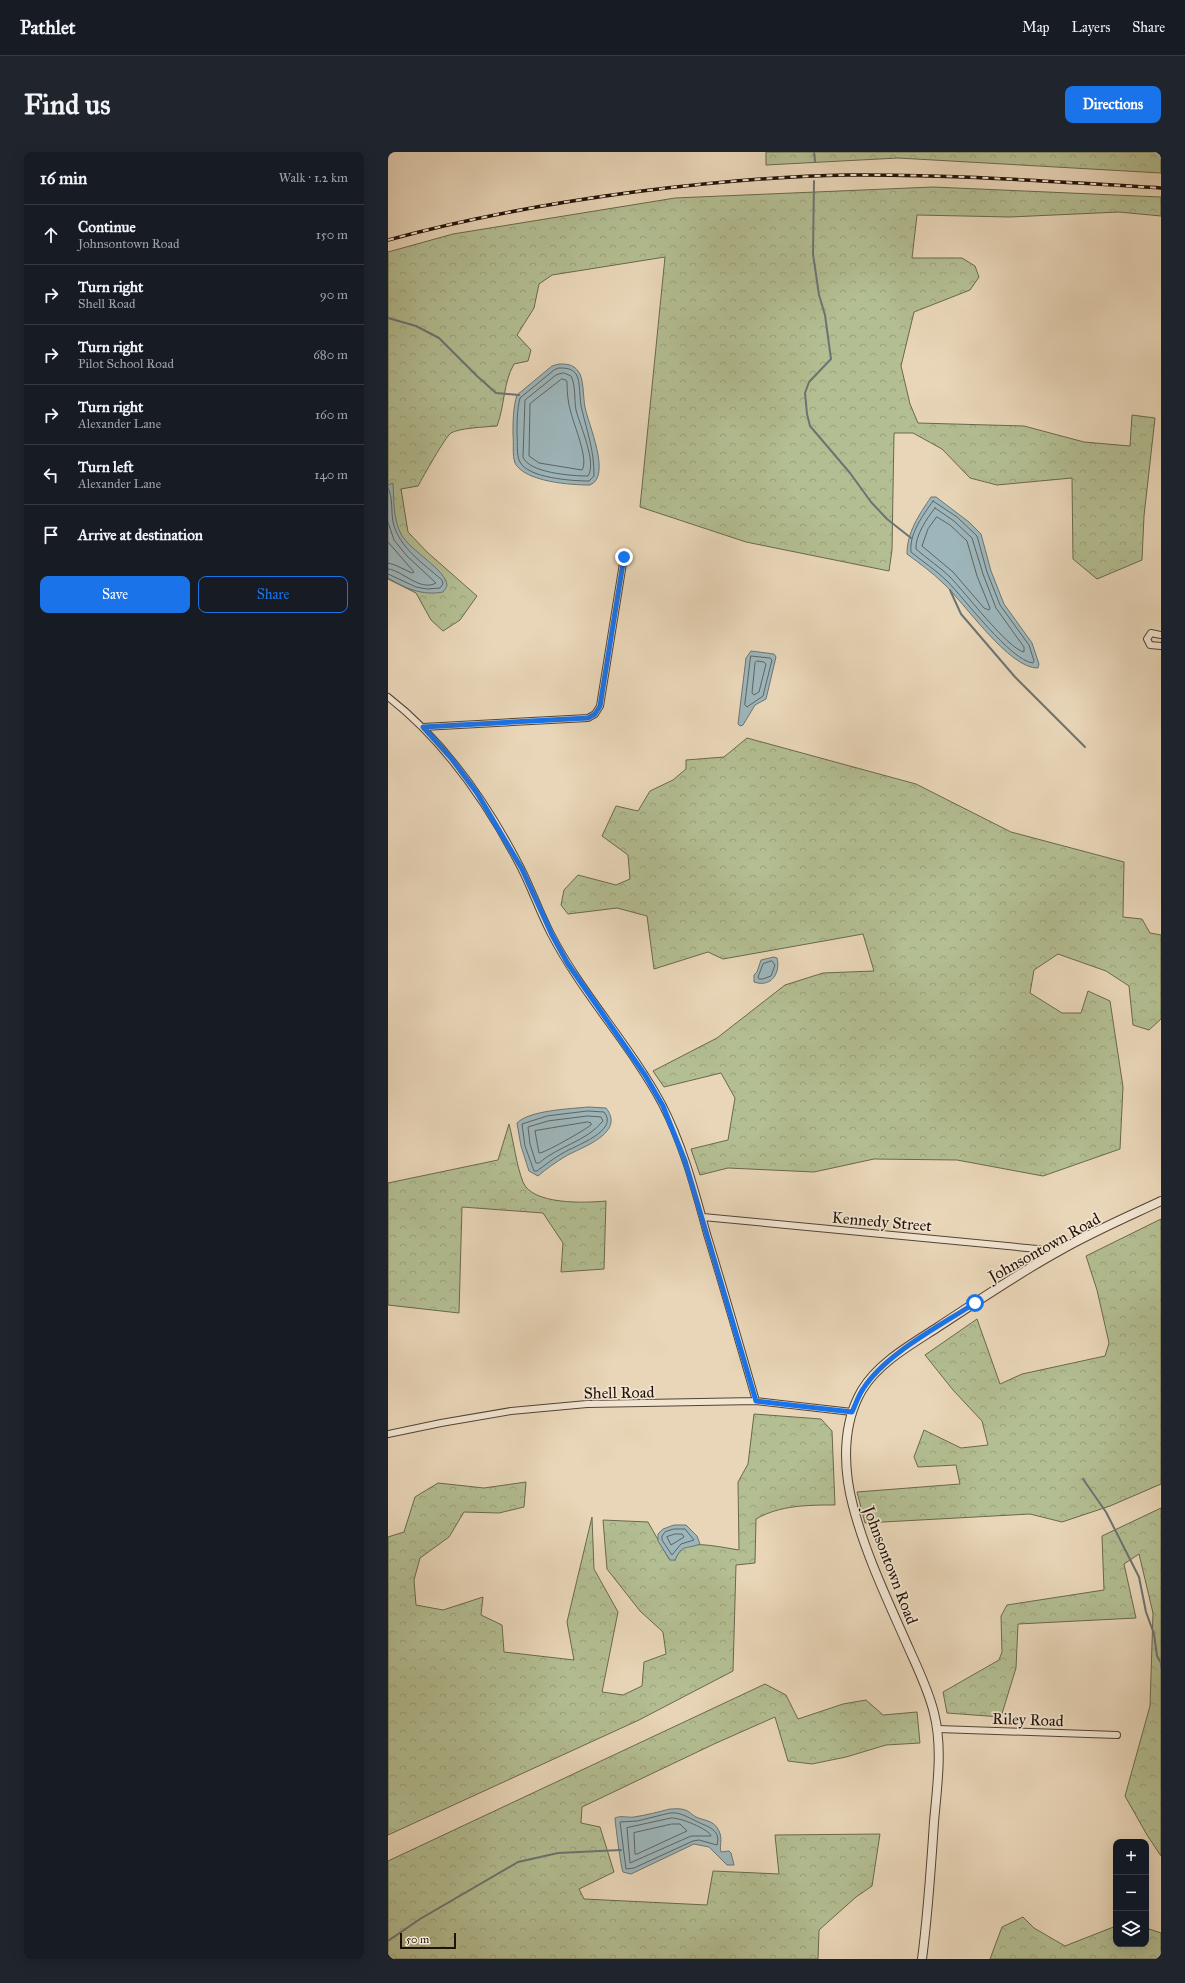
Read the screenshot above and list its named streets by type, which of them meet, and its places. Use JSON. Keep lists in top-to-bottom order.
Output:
{
  "streets": {
    "street": [
      "Kennedy Street",
      "Johnsontown Road",
      "Shell Road",
      "Riley Road"
    ]
  },
  "crossings": [
    ["Kennedy Street", "Johnsontown Road"],
    ["Johnsontown Road", "Shell Road"],
    ["Johnsontown Road", "Riley Road"]
  ],
  "scale_bar": "50 m",
  "page": {
    "header": "Pathlet",
    "nav": ["Map", "Layers", "Share"],
    "buttons": [
      "Directions",
      ["Save", "Share"]
    ],
    "title": "Find us",
    "heading": ["16 min", "Walk · 1.2 km"],
    "list": [
      ["Continue", "Johnsontown Road", "150 m"],
      ["Turn right", "Shell Road", "90 m"],
      ["Turn right", "Pilot School Road", "680 m"],
      ["Turn right", "Alexander Lane", "160 m"],
      ["Turn left", "Alexander Lane", "140 m"],
      "Arrive at destination"
    ],
    "map_buttons": ["+", "−"],
    "scale": "50 m"
  }
}
